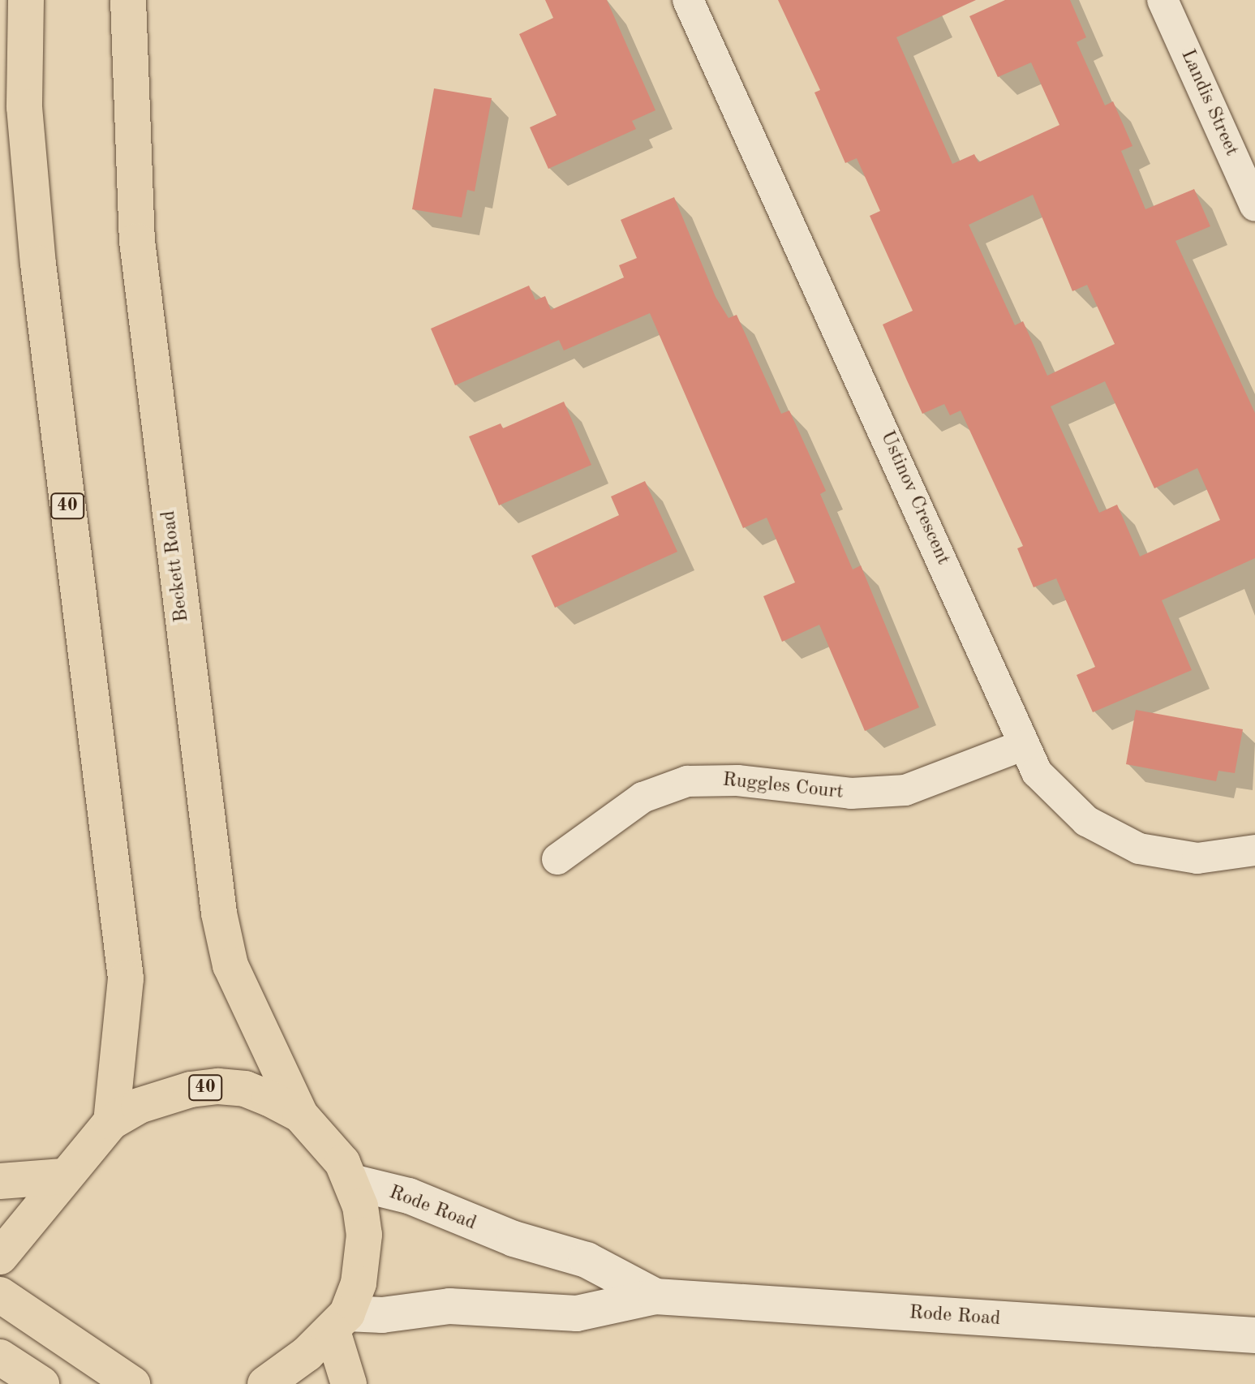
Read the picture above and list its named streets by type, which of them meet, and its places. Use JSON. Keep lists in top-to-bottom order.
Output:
{
  "streets": {
    "main road": ["40", "Beckett Road", "Rode Road"],
    "street": ["Landis Street", "Ustinov Crescent", "Ruggles Court"]
  },
  "crossings": [
    ["Ustinov Crescent", "Ruggles Court"],
    ["40", "Beckett Road"],
    ["40", "Rode Road"]
  ]
}
